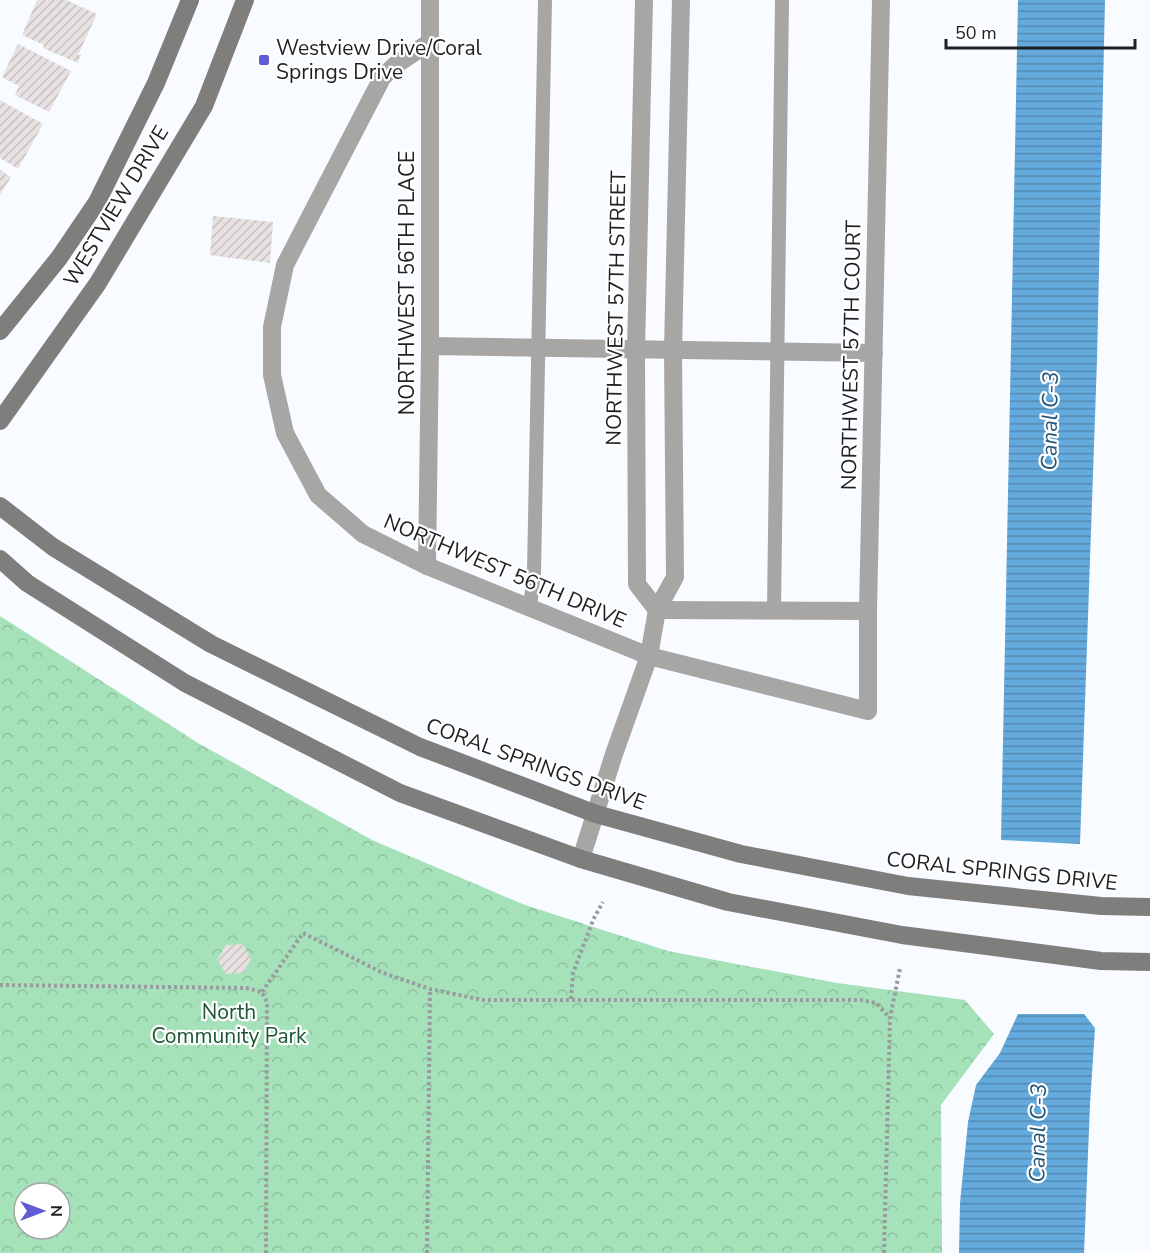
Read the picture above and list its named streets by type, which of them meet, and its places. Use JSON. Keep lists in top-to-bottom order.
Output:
{
  "streets": {
    "main road": ["WESTVIEW DRIVE", "CORAL SPRINGS DRIVE"],
    "street": [
      "NORTHWEST 56TH PLACE",
      "NORTHWEST 57TH STREET",
      "NORTHWEST 57TH COURT",
      "NORTHWEST 56TH DRIVE"
    ]
  },
  "crossings": [
    ["NORTHWEST 56TH PLACE", "NORTHWEST 56TH DRIVE"],
    ["NORTHWEST 57TH COURT", "NORTHWEST 56TH DRIVE"]
  ],
  "water": ["Canal C-3"],
  "parks": ["North Community Park"],
  "places": {
    "transit": ["Westview Drive/Coral Springs Drive"]
  },
  "scale_bar": "50 m",
  "north": "right"
}
